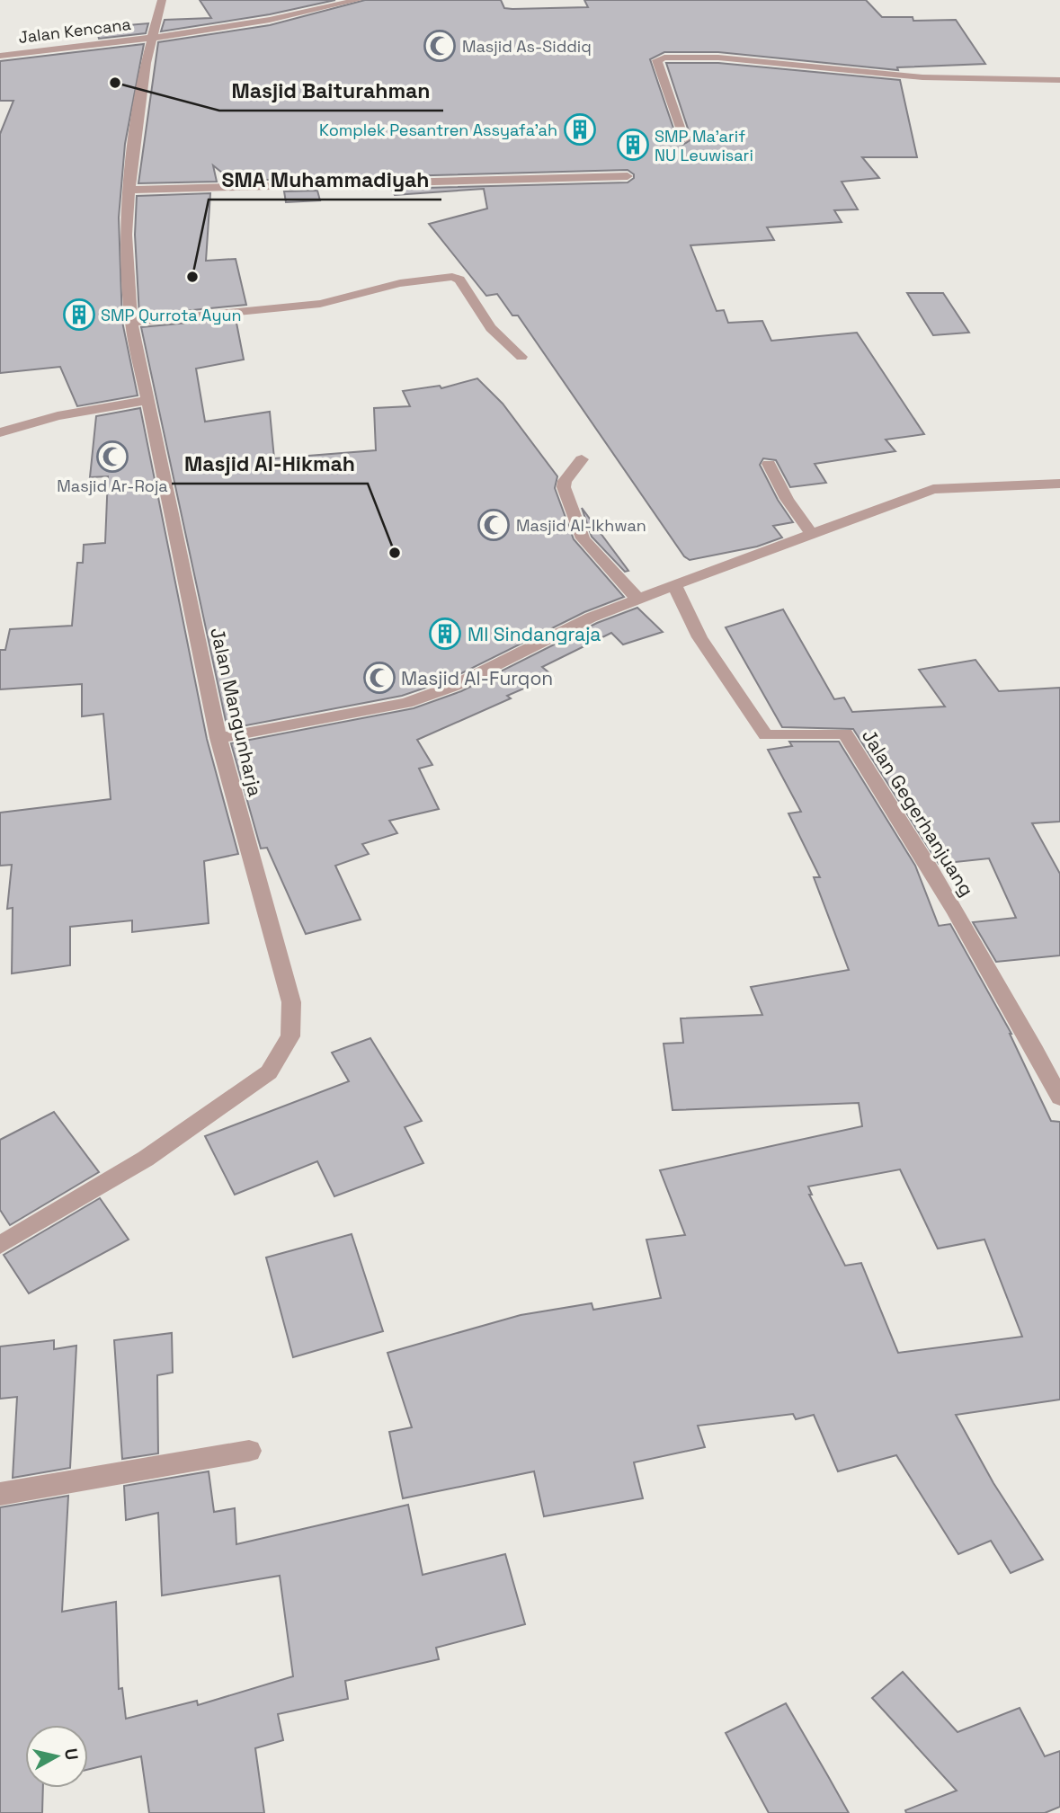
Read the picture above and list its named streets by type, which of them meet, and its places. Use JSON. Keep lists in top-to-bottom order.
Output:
{
  "streets": {
    "street": ["Jalan Kencana", "Jalan Mangunharja", "Jalan Gegerhanjuang"]
  },
  "crossings": [
    ["Jalan Kencana", "Jalan Mangunharja"]
  ],
  "places": {
    "mosque": [
      "Masjid As-Siddiq",
      "Masjid Ar-Roja",
      "Masjid Al-Ikhwan",
      "Masjid Al-Furqon"
    ],
    "other": ["Masjid Baiturahman", "SMA Muhammadiyah", "Masjid Al-Hikmah"],
    "building": [
      "Komplek Pesantren Assyafa'ah",
      "SMP Ma'arif NU Leuwisari",
      "SMP Qurrota Ayun",
      "MI Sindangraja"
    ]
  },
  "north": "right"
}
